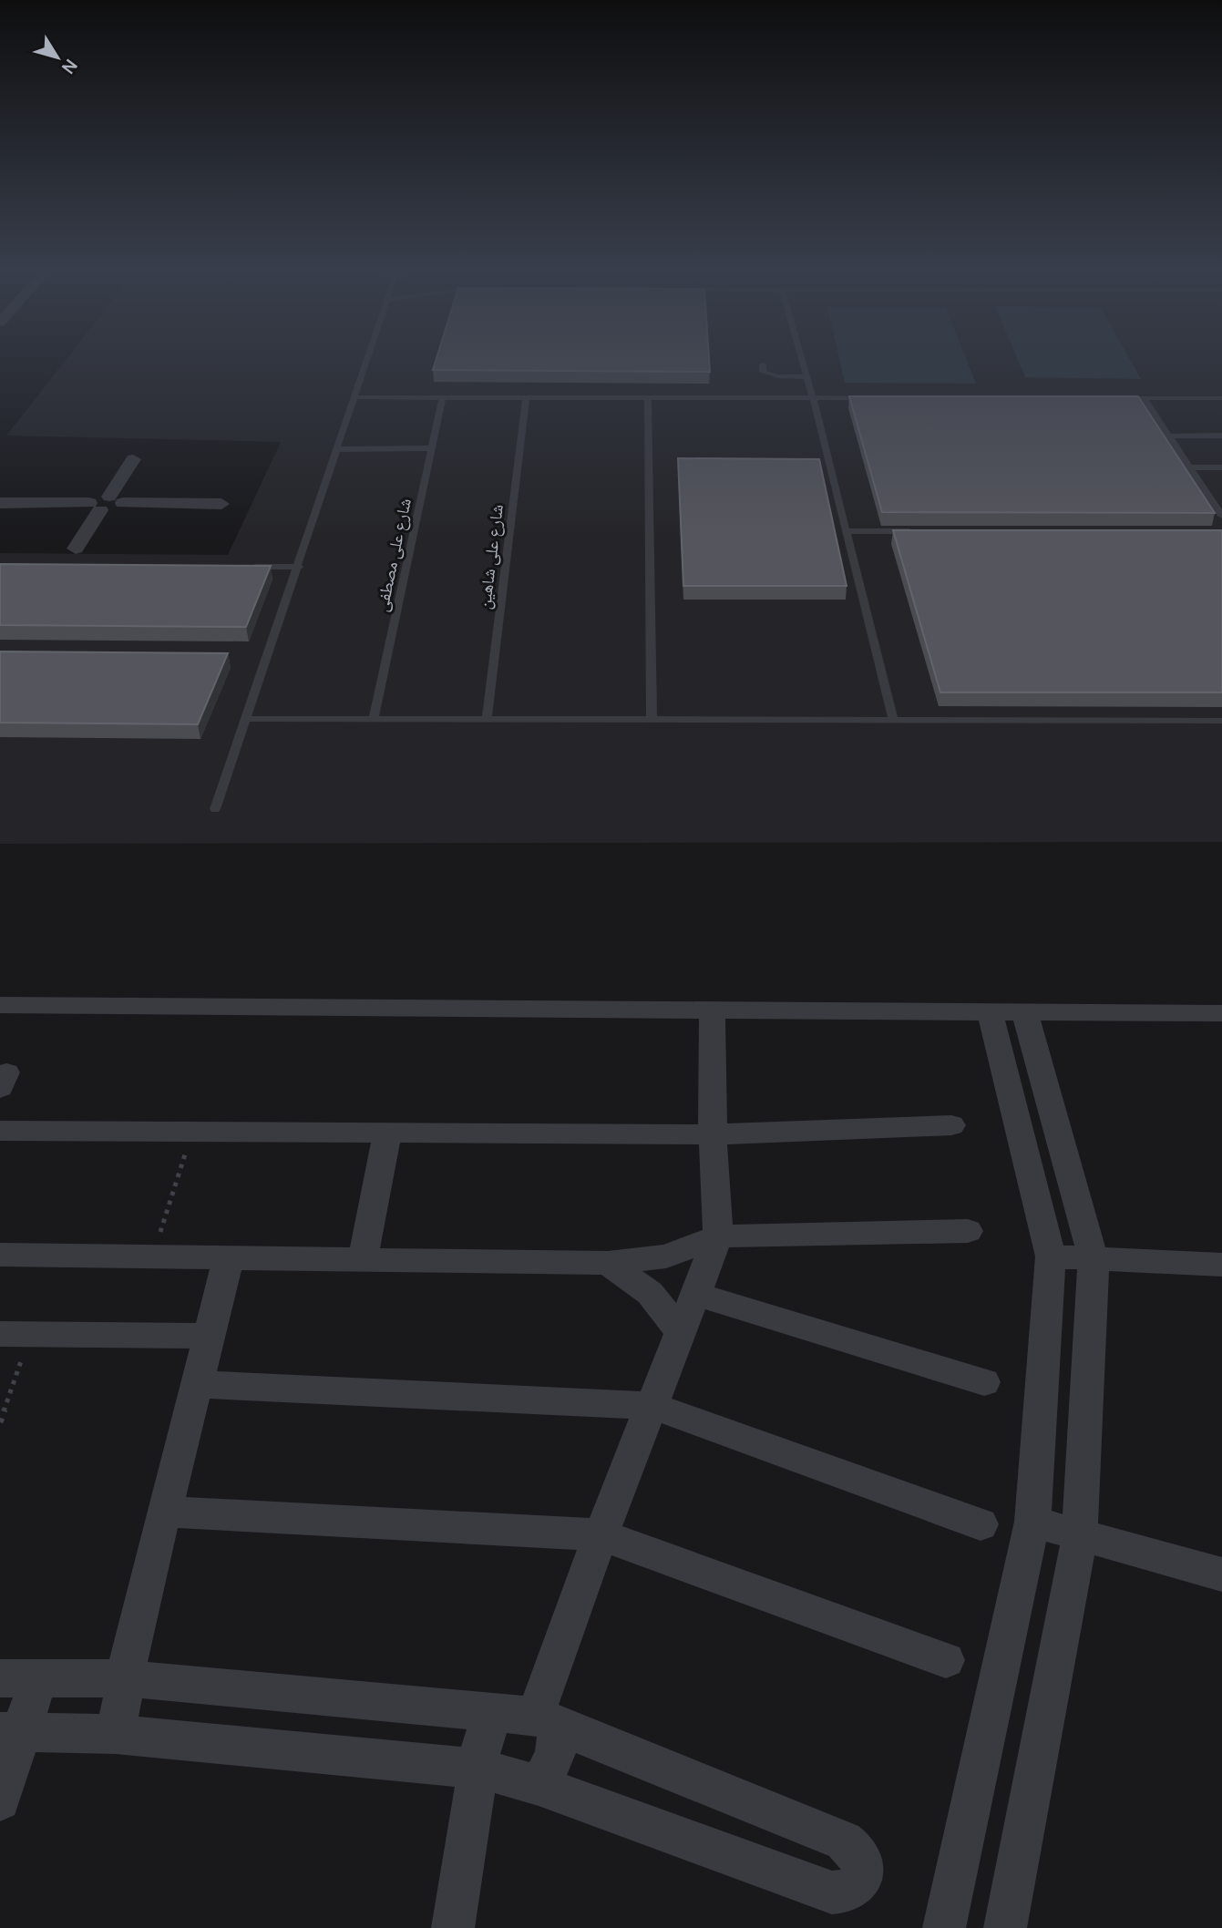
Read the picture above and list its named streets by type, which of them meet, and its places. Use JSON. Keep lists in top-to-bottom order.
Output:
{
  "streets": {
    "lane": ["شارع على مصطفى", "شارع على شاهين"]
  },
  "north": "bottom right"
}
